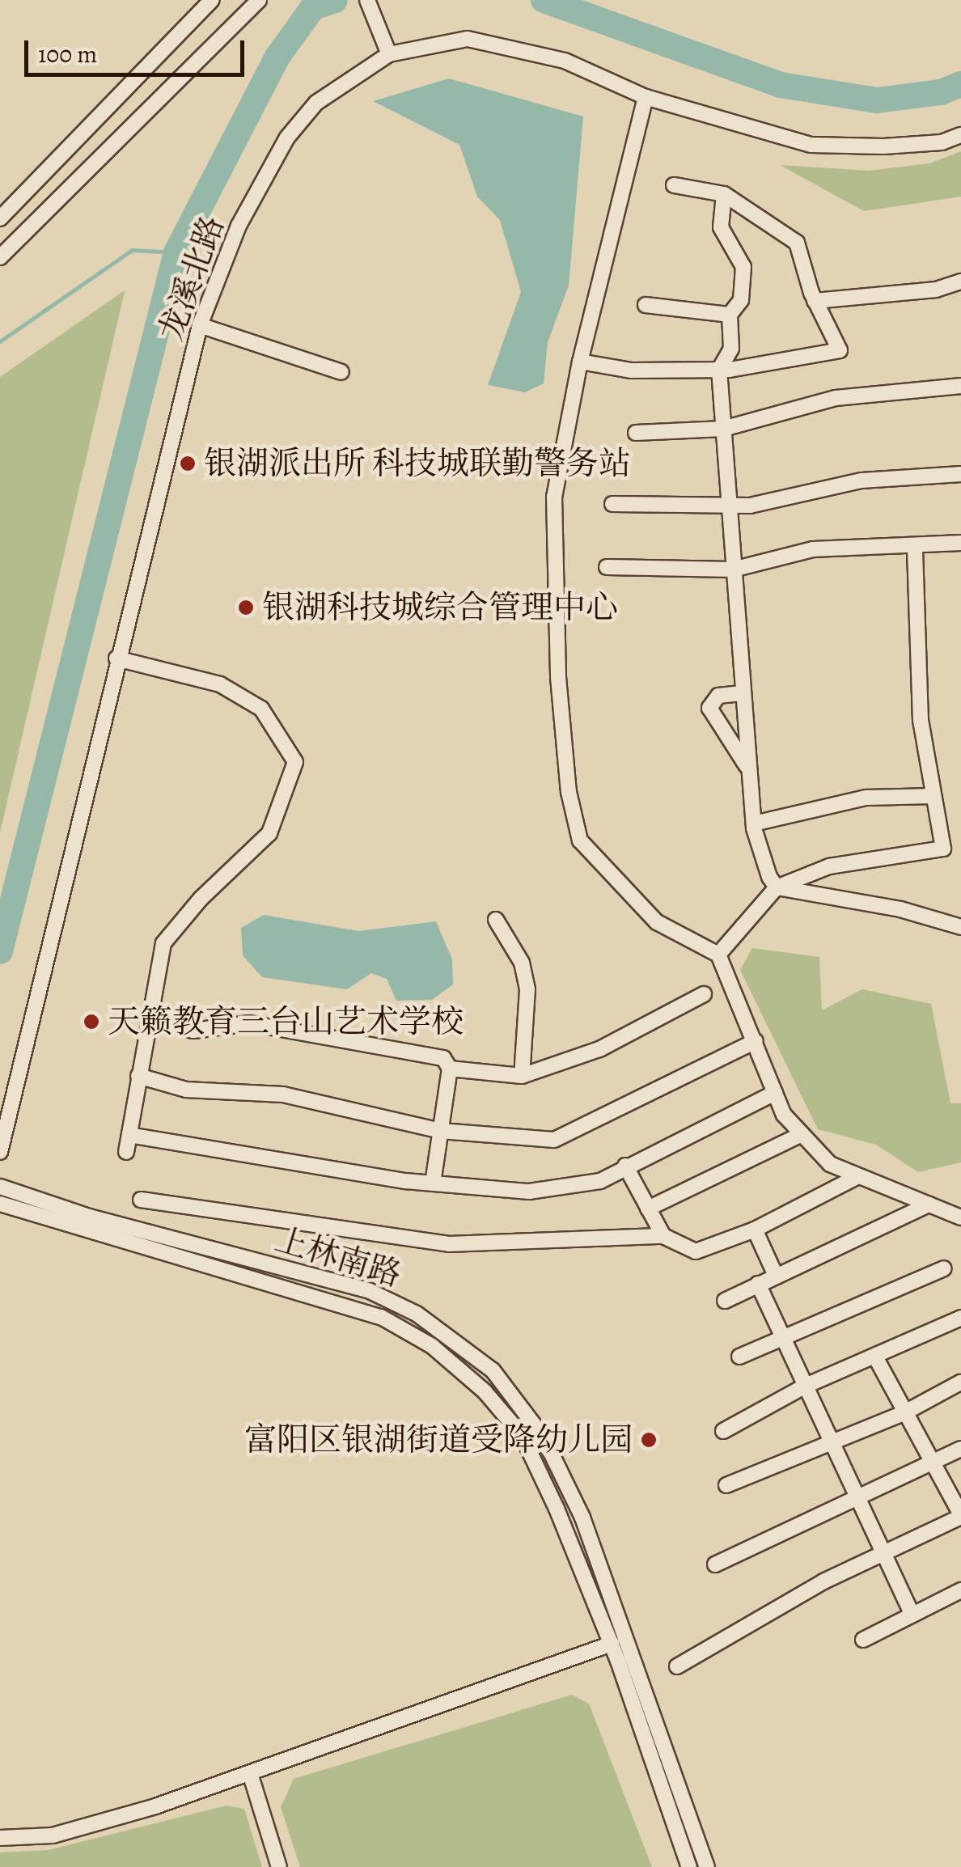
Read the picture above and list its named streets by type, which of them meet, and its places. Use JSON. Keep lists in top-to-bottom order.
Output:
{
  "streets": {
    "street": ["龙溪北路", "上林南路"]
  },
  "places": [
    "银湖派出所 科技城联勤警务站",
    "银湖科技城综合管理中心",
    "天籁教育三台山艺术学校",
    "富阳区银湖街道受降幼儿园"
  ],
  "scale_bar": "100 m"
}
